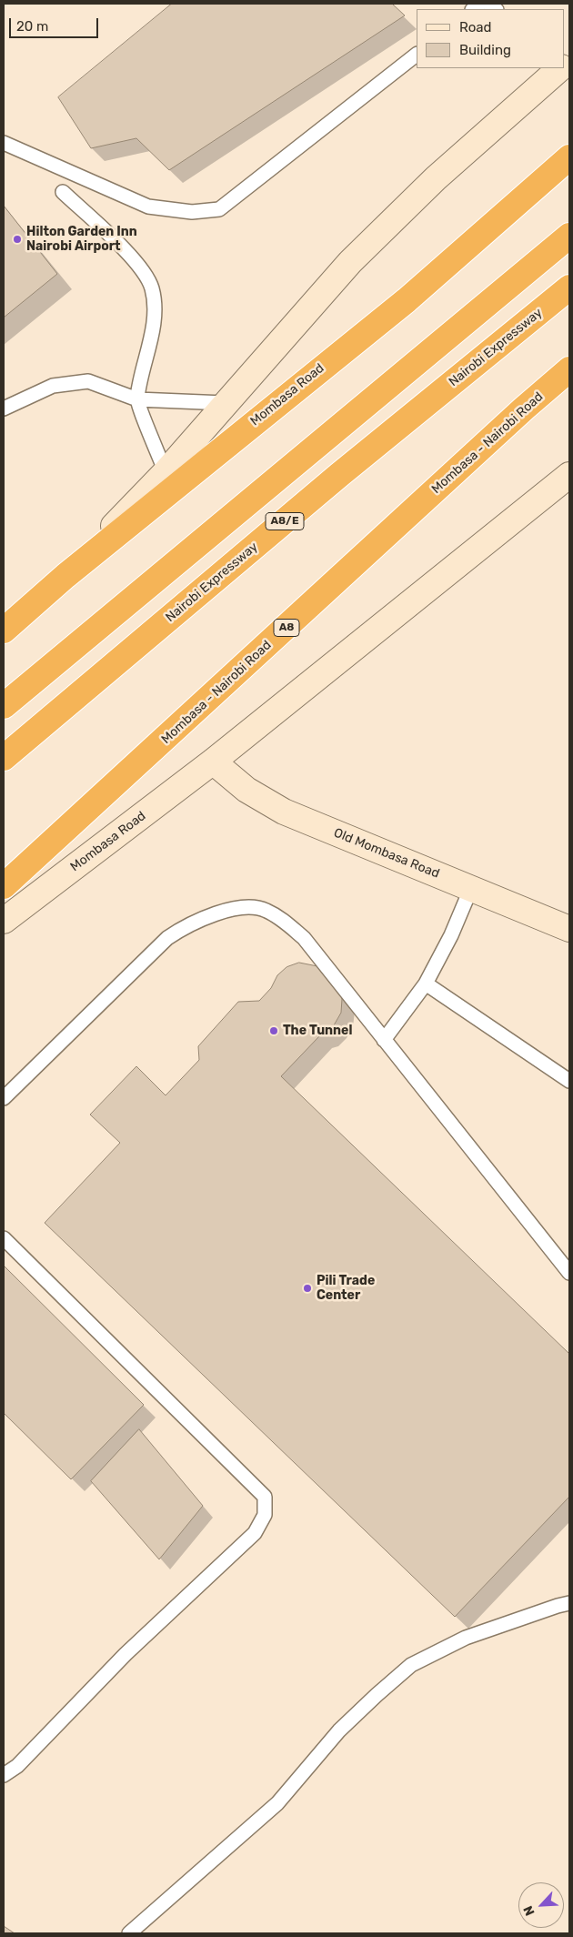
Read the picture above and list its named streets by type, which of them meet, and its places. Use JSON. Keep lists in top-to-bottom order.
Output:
{
  "streets": {
    "highway": [
      "Nairobi Expressway",
      "Mombasa Road",
      "Mombasa - Nairobi Road",
      "A8/E",
      "A8"
    ],
    "street": ["Old Mombasa Road"]
  },
  "crossings": [
    ["Mombasa Road", "Old Mombasa Road"]
  ],
  "places": ["Hilton Garden Inn Nairobi Airport", "The Tunnel", "Pili Trade Center"],
  "legend": ["Road", "Building"],
  "scale_bar": "20 m",
  "north": "bottom left"
}
